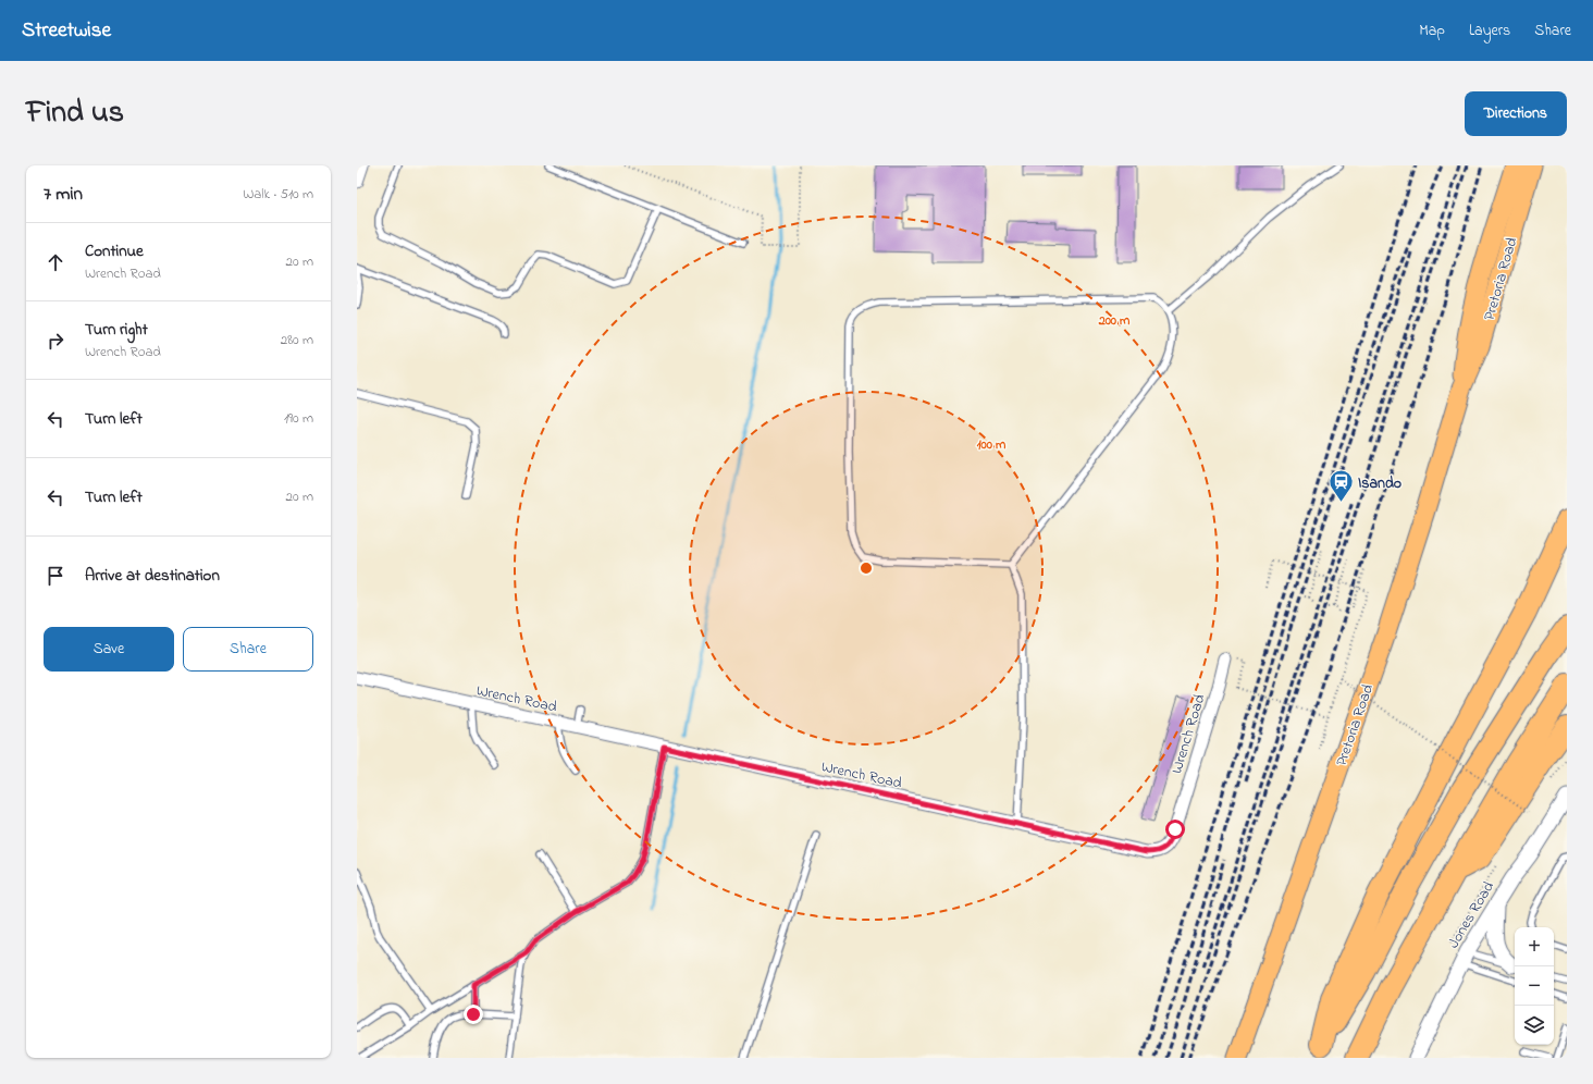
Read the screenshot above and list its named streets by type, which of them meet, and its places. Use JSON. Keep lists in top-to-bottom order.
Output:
{
  "streets": {
    "main road": ["Pretoria Road"],
    "street": ["Wrench Road", "Jones Road"]
  },
  "places": {
    "station": ["Isando"]
  },
  "page": {
    "header": "Streetwise",
    "nav": ["Map", "Layers", "Share"],
    "title": "Find us",
    "buttons": [
      "Directions",
      ["Save", "Share"]
    ],
    "heading": ["7 min", "Walk · 510 m"],
    "list": [
      ["Continue", "Wrench Road", "20 m"],
      ["Turn right", "Wrench Road", "280 m"],
      ["Turn left", "190 m"],
      ["Turn left", "20 m"],
      "Arrive at destination"
    ],
    "map_buttons": ["+", "−"]
  },
  "rings": ["200 m", "100 m"]
}
